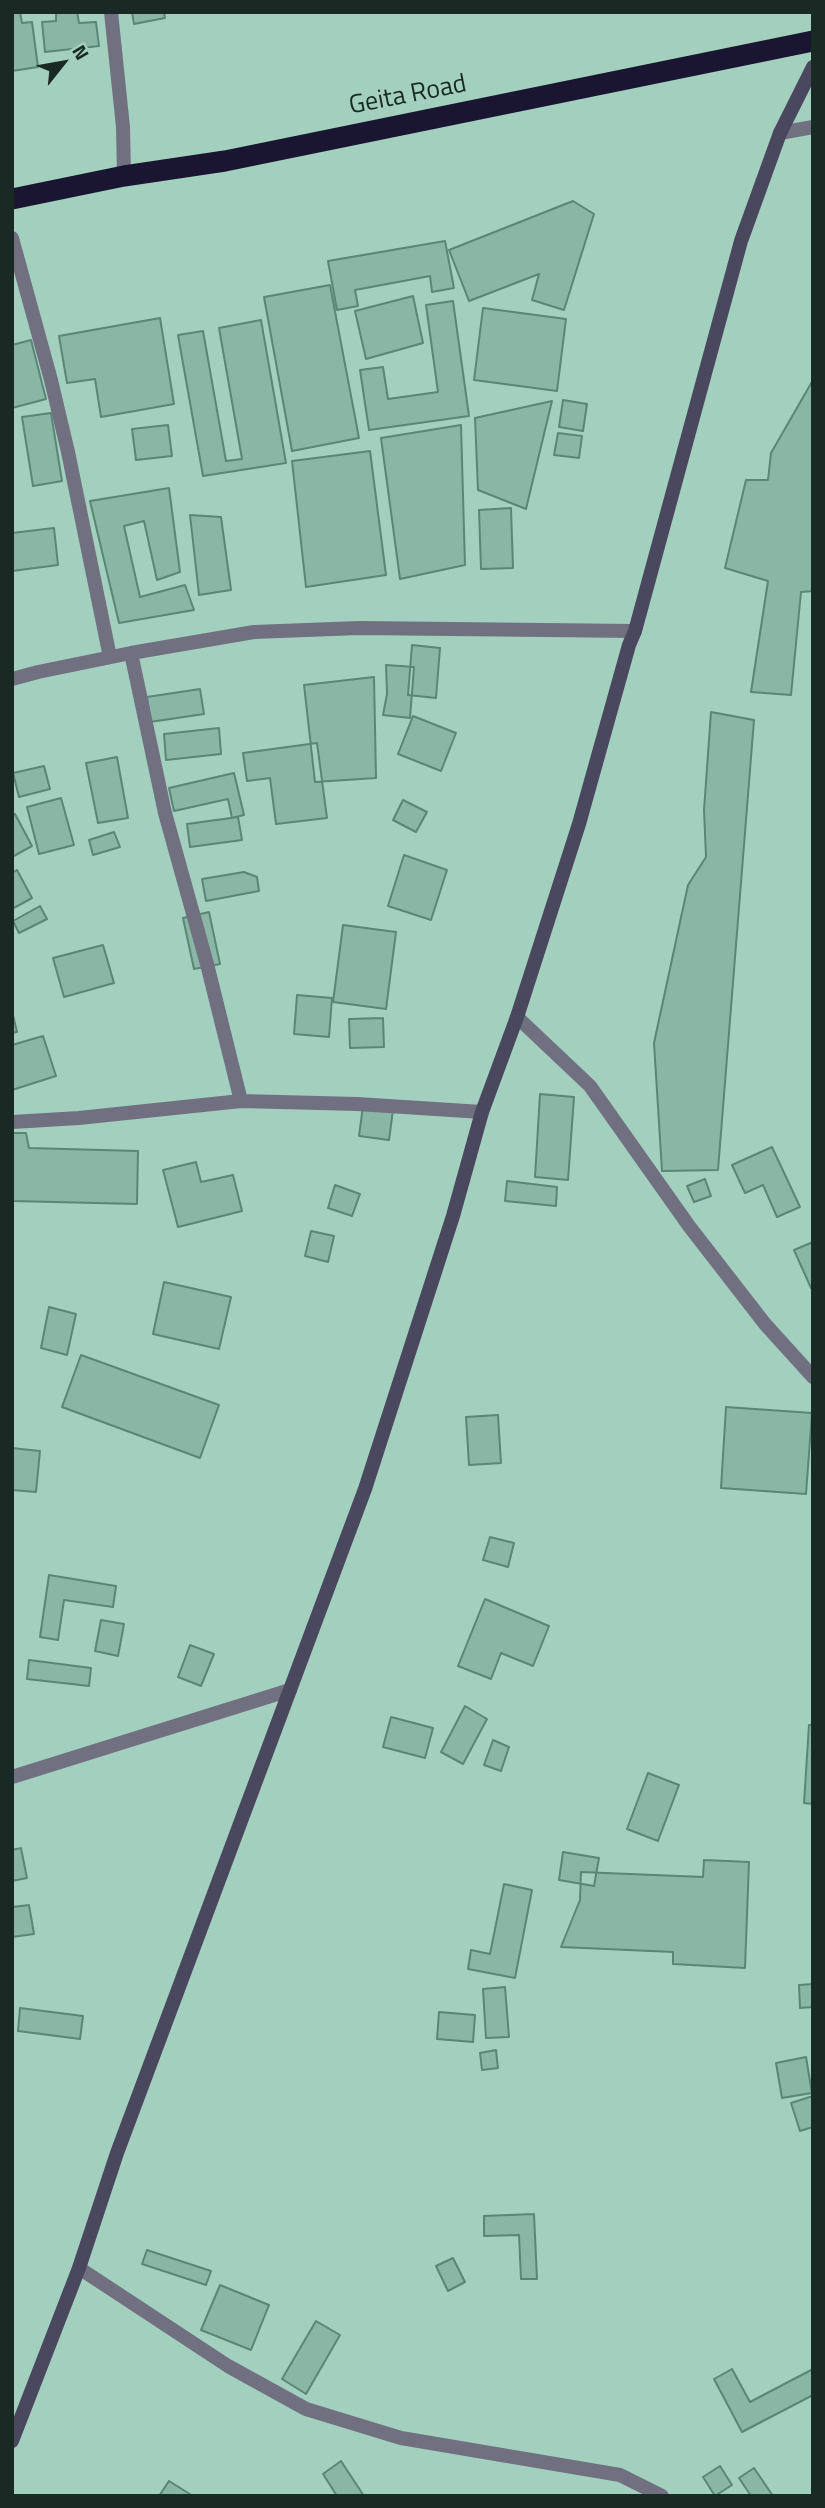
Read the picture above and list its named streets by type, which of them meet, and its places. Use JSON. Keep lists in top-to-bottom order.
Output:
{
  "streets": {
    "highway": ["Geita Road"]
  },
  "north": "top right"
}
